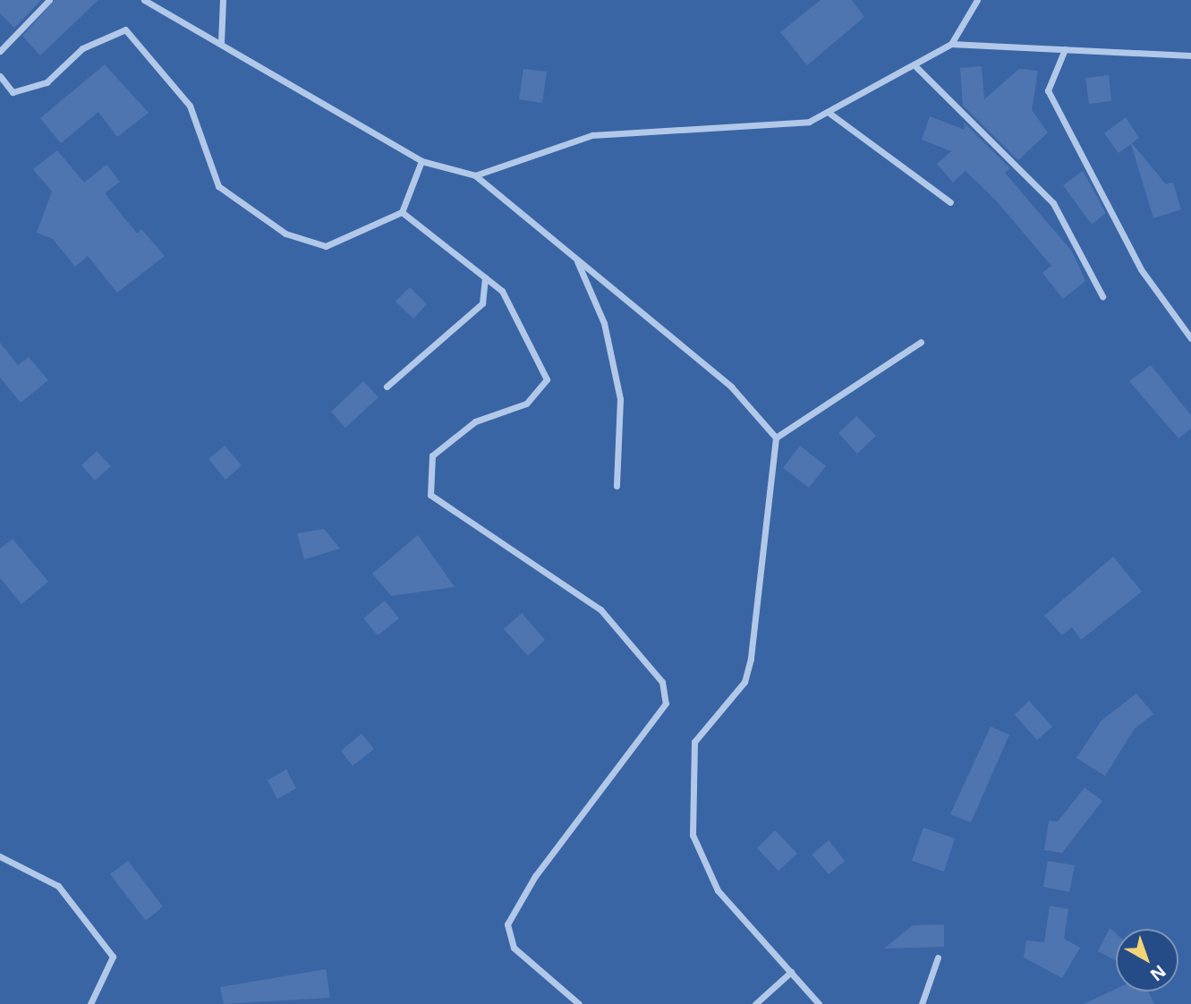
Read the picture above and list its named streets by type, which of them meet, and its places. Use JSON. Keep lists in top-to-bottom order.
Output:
{
  "north": "bottom right"
}
